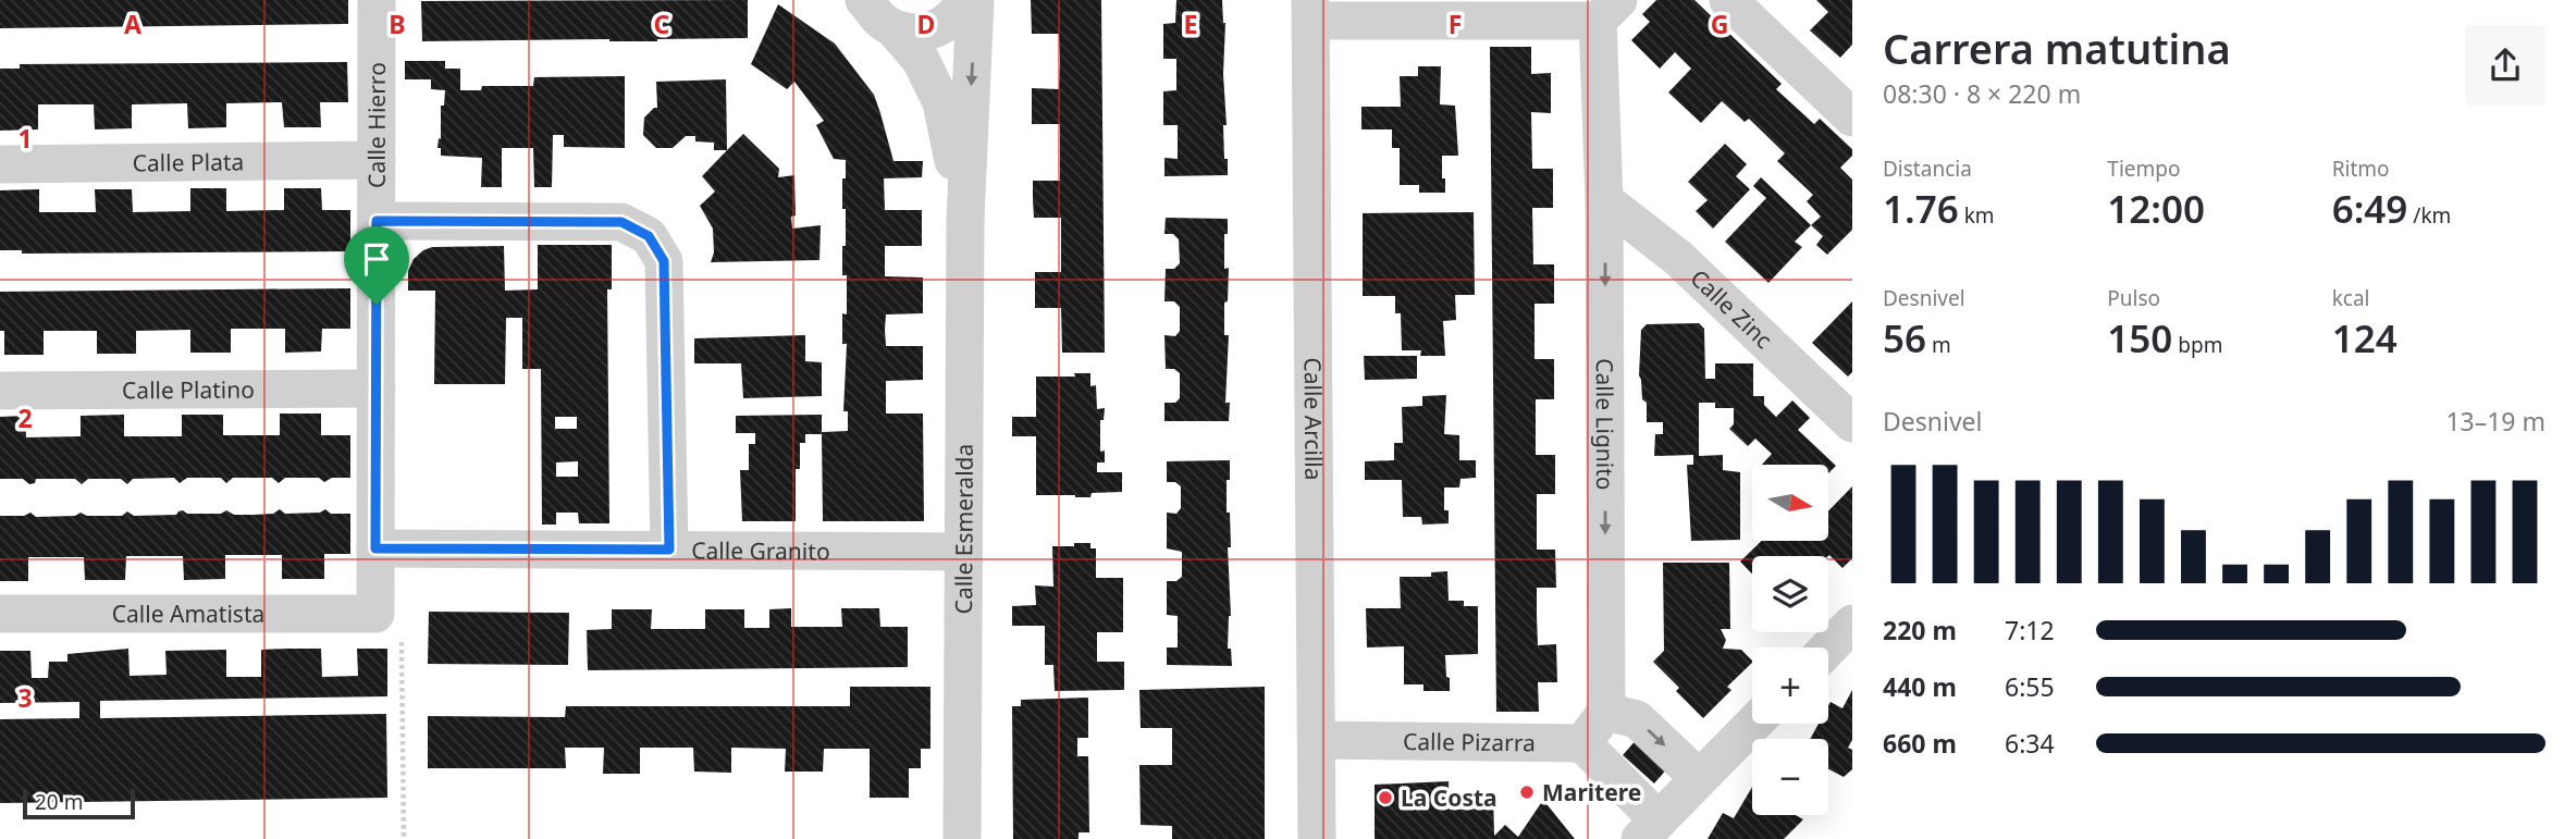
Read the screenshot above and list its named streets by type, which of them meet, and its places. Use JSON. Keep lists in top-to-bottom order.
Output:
{
  "streets": {
    "street": [
      "Calle Hierro",
      "Calle Plata",
      "Calle Zinc",
      "Calle Platino",
      "Calle Arcilla",
      "Calle Lignito",
      "Calle Esmeralda",
      "Calle Granito",
      "Calle Amatista",
      "Calle Pizarra"
    ]
  },
  "crossings": [
    ["Calle Hierro", "Calle Plata"],
    ["Calle Hierro", "Calle Platino"],
    ["Calle Hierro", "Calle Granito"],
    ["Calle Hierro", "Calle Amatista"],
    ["Calle Zinc", "Calle Lignito"],
    ["Calle Arcilla", "Calle Pizarra"],
    ["Calle Esmeralda", "Calle Granito"]
  ],
  "one_way": ["Calle Lignito"],
  "places": ["Maritere", "La Costa"],
  "scale_bar": "20 m",
  "north": "right",
  "page": {
    "heading": ["Carrera matutina", "08:30 · 8 × 220 m"],
    "stats": [
      ["Distancia", "1.76 km"],
      ["Tiempo", "12:00"],
      ["Ritmo", "6:49 /km"],
      ["Desnivel", "56 m"],
      ["Pulso", "150 bpm"],
      ["kcal", "124"]
    ],
    "chart": ["Desnivel", "13–19 m"],
    "map_buttons": ["+", "−"],
    "list": [
      {
        "name": "220 m",
        "note": "7:12"
      },
      {
        "name": "440 m",
        "note": "6:55"
      },
      {
        "name": "660 m",
        "note": "6:34"
      }
    ],
    "scale": "20 m"
  },
  "grid": {
    "columns": [
      "A",
      "B",
      "C",
      "D",
      "E",
      "F",
      "G"
    ],
    "rows": ["1", "2", "3"]
  }
}
